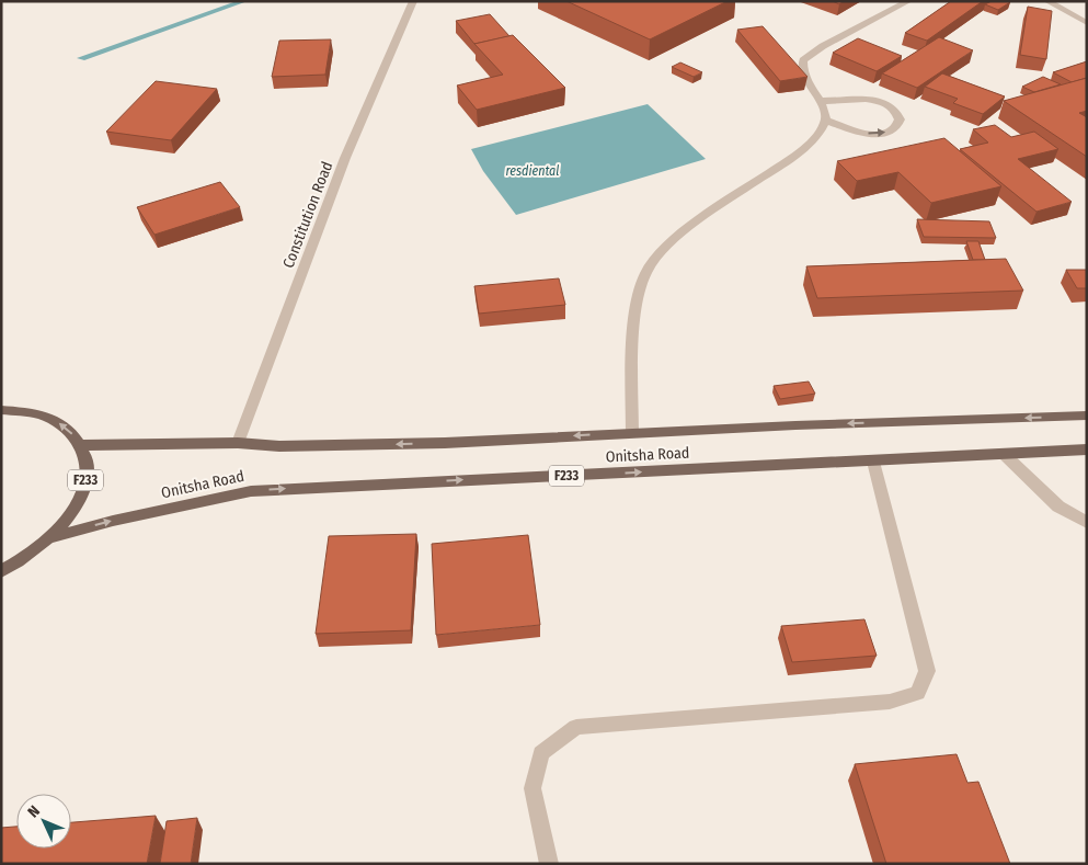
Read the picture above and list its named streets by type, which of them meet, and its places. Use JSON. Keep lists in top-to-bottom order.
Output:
{
  "streets": {
    "main road": ["Onitsha Road", "F233"],
    "street": ["Constitution Road"]
  },
  "crossings": [
    ["Constitution Road", "Onitsha Road"],
    ["Onitsha Road", "F233"]
  ],
  "water": ["resdiental"],
  "north": "top left"
}
